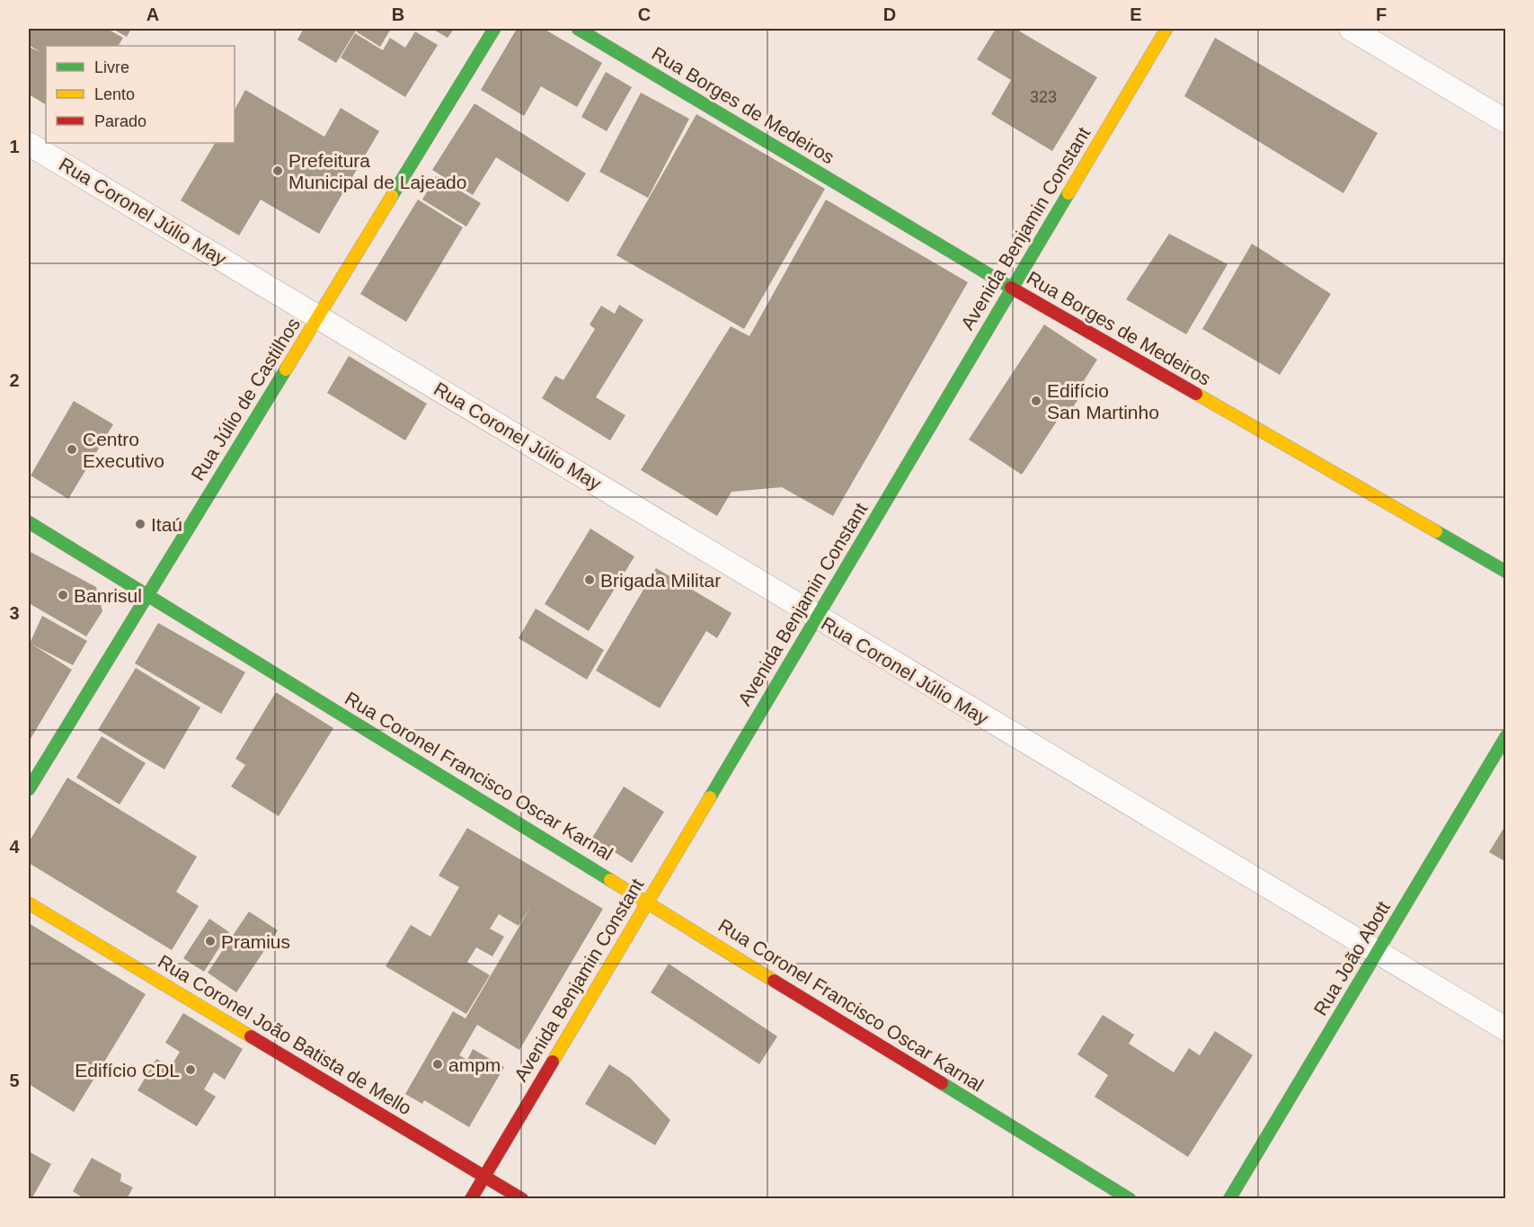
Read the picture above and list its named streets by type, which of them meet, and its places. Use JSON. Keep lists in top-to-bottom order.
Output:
{
  "streets": {
    "main road": [
      "Rua Borges de Medeiros",
      "Avenida Benjamin Constant",
      "Rua Júlio de Castilhos",
      "Rua Coronel Francisco Oscar Karnal",
      "Rua João Abott",
      "Rua Coronel João Batista de Mello"
    ],
    "street": ["Rua Coronel Júlio May"]
  },
  "crossings": [
    ["Rua Borges de Medeiros", "Avenida Benjamin Constant"],
    ["Rua Coronel Júlio May", "Avenida Benjamin Constant"],
    ["Rua Coronel Júlio May", "Rua Júlio de Castilhos"],
    ["Rua Coronel Júlio May", "Rua João Abott"],
    ["Avenida Benjamin Constant", "Rua Coronel Francisco Oscar Karnal"],
    ["Avenida Benjamin Constant", "Rua Coronel João Batista de Mello"],
    ["Rua Júlio de Castilhos", "Rua Coronel Francisco Oscar Karnal"]
  ],
  "places": [
    "Prefeitura Municipal de Lajeado",
    "Edifício San Martinho",
    "Centro Executivo",
    "Itaú",
    "Brigada Militar",
    "Banrisul",
    "Pramius",
    "ampm",
    "Edifício CDL"
  ],
  "house_numbers": ["323"],
  "legend": ["Livre", "Lento", "Parado"],
  "grid": {
    "columns": [
      "A",
      "B",
      "C",
      "D",
      "E",
      "F"
    ],
    "rows": [
      "1",
      "2",
      "3",
      "4",
      "5"
    ]
  }
}
